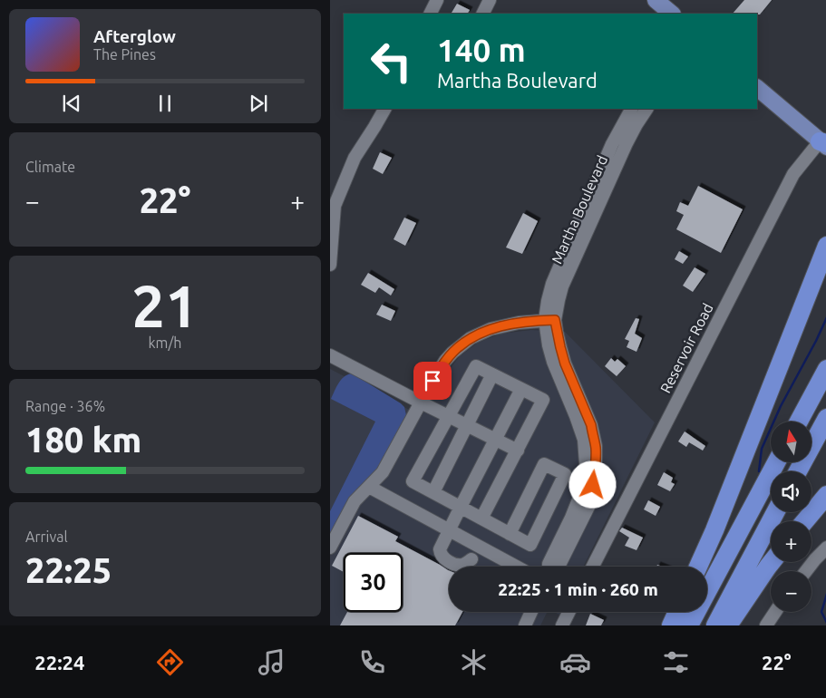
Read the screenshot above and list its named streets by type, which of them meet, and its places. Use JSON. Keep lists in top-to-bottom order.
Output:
{
  "streets": {
    "street": ["Martha Boulevard", "Reservoir Road"]
  },
  "north": "top",
  "page": {
    "turn": ["140 m", "Martha Boulevard"],
    "song": ["Afterglow", "The Pines"],
    "tile": [
      "Climate",
      ["21", "km/h"],
      ["Range · 36%", "180 km"],
      ["Arrival", "22:25"]
    ],
    "heat": ["−", "22°", "+"],
    "map_buttons": ["+", "−"],
    "limit": "30",
    "trip": "22:25 · 1 min · 260 m",
    "tabs": ["22:24", "22°"]
  }
}
